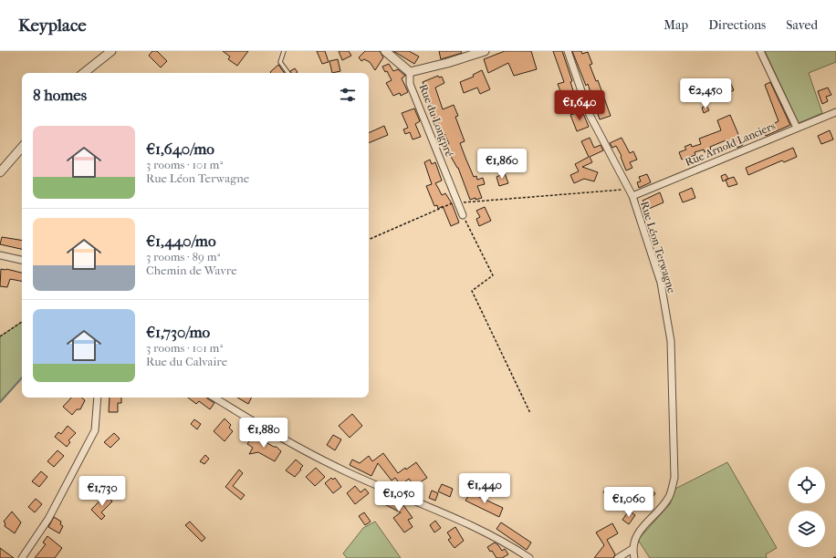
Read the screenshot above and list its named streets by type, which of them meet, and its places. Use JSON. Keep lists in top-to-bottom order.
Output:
{
  "streets": {
    "street": ["Rue du Longpré", "Rue Arnold Lanciers", "Rue Léon Terwagne"]
  },
  "crossings": [
    ["Rue Arnold Lanciers", "Rue Léon Terwagne"]
  ],
  "page": {
    "header": "Keyplace",
    "nav": ["Map", "Directions", "Saved"],
    "heading": "8 homes",
    "price": [
      "€2,450",
      "€1,640",
      "€1,860",
      "€1,880",
      "€1,440",
      "€1,730",
      "€1,050",
      "€1,060"
    ],
    "list": [
      {
        "name": "€1,640/mo",
        "note": "3 rooms · 101 m² · Rue Léon Terwagne"
      },
      {
        "name": "€1,440/mo",
        "note": "3 rooms · 89 m² · Chemin de Wavre"
      },
      {
        "name": "€1,730/mo",
        "note": "3 rooms · 101 m² · Rue du Calvaire"
      }
    ]
  }
}
